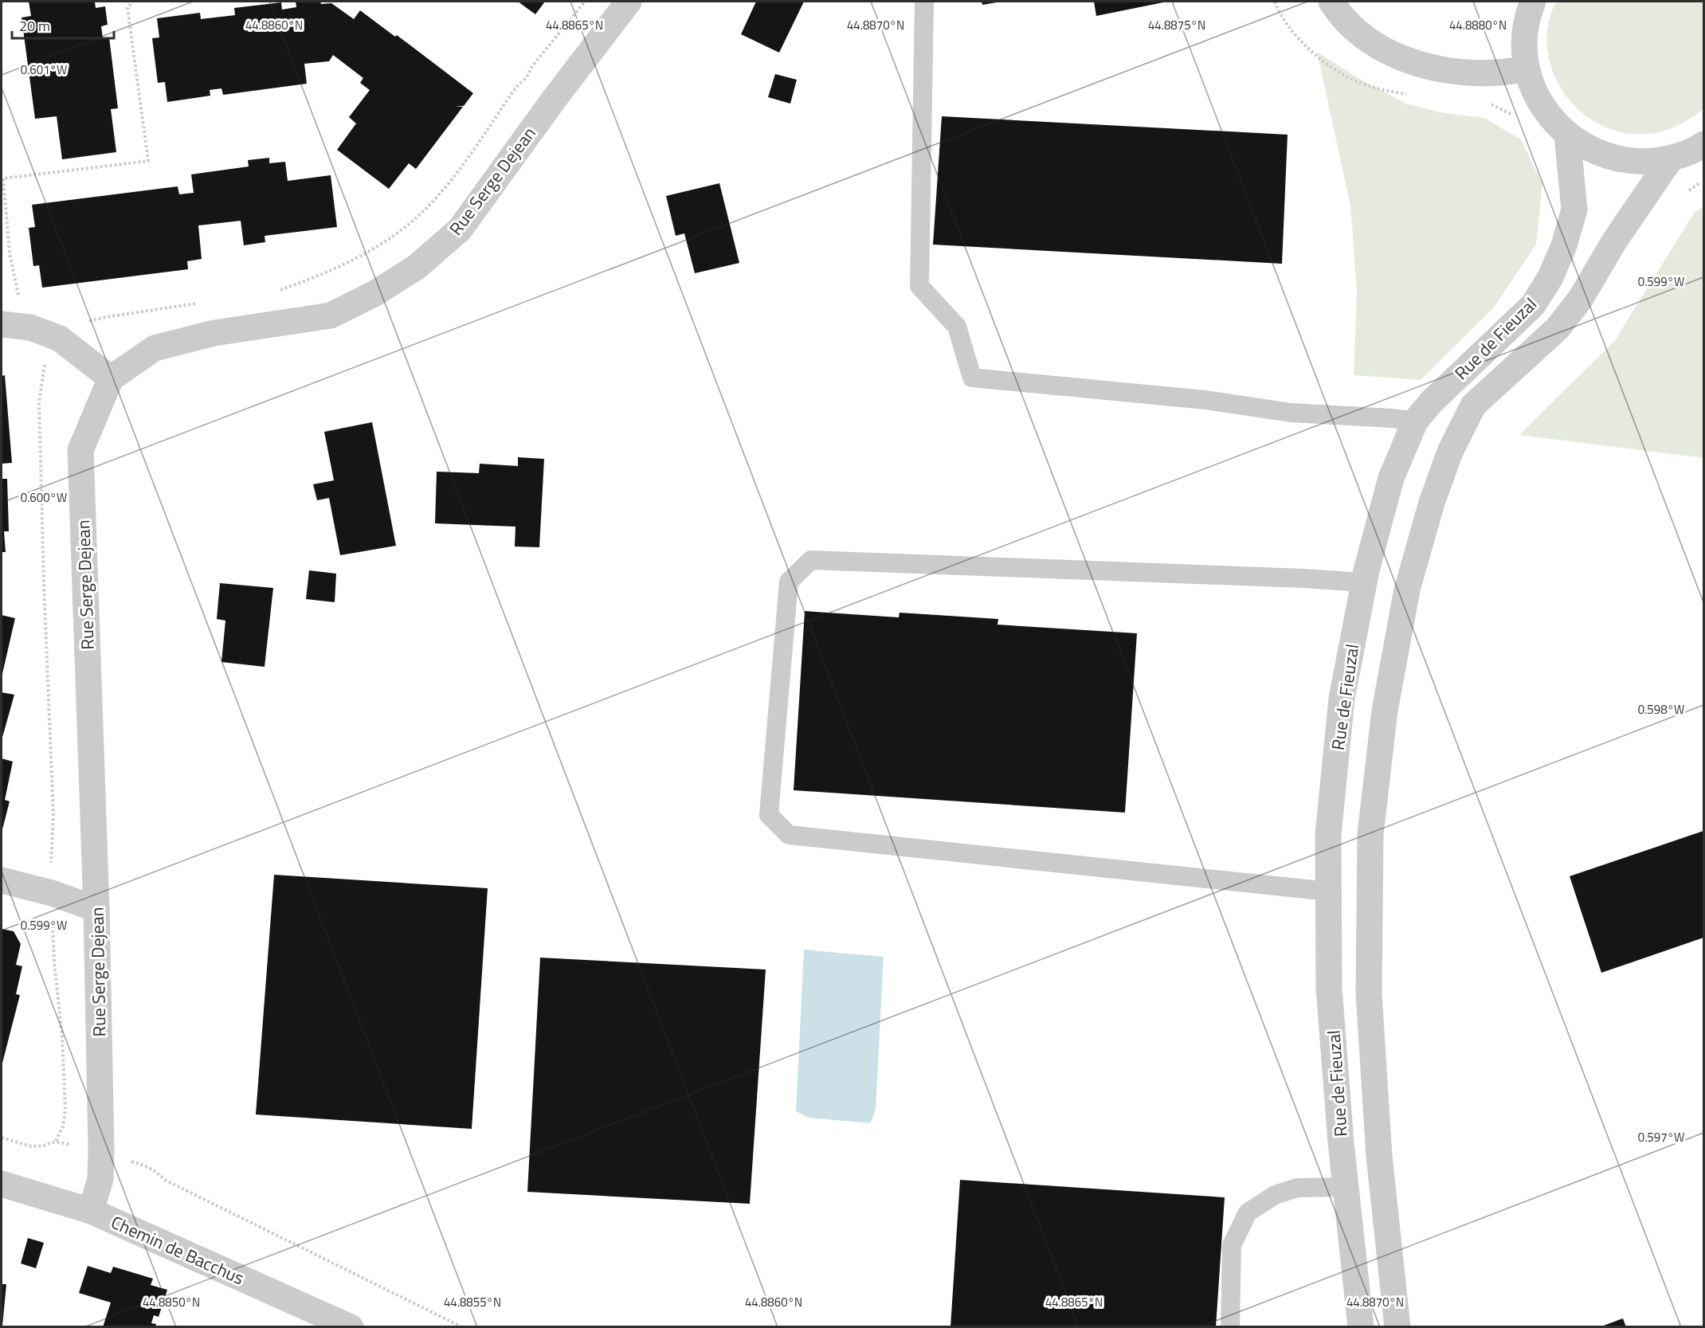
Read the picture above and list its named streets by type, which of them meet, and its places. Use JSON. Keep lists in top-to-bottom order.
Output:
{
  "streets": {
    "street": ["Rue Serge Dejean", "Rue de Fieuzal", "Chemin de Bacchus"]
  },
  "crossings": [
    ["Rue Serge Dejean", "Chemin de Bacchus"]
  ],
  "scale_bar": "20 m",
  "coordinates": [
    "44.8860°N",
    "44.8865°N",
    "44.8870°N",
    "44.8875°N",
    "44.8880°N",
    "0.601°W",
    "0.599°W",
    "0.600°W",
    "0.598°W",
    "0.597°W",
    "44.8850°N",
    "44.8855°N"
  ]
}
